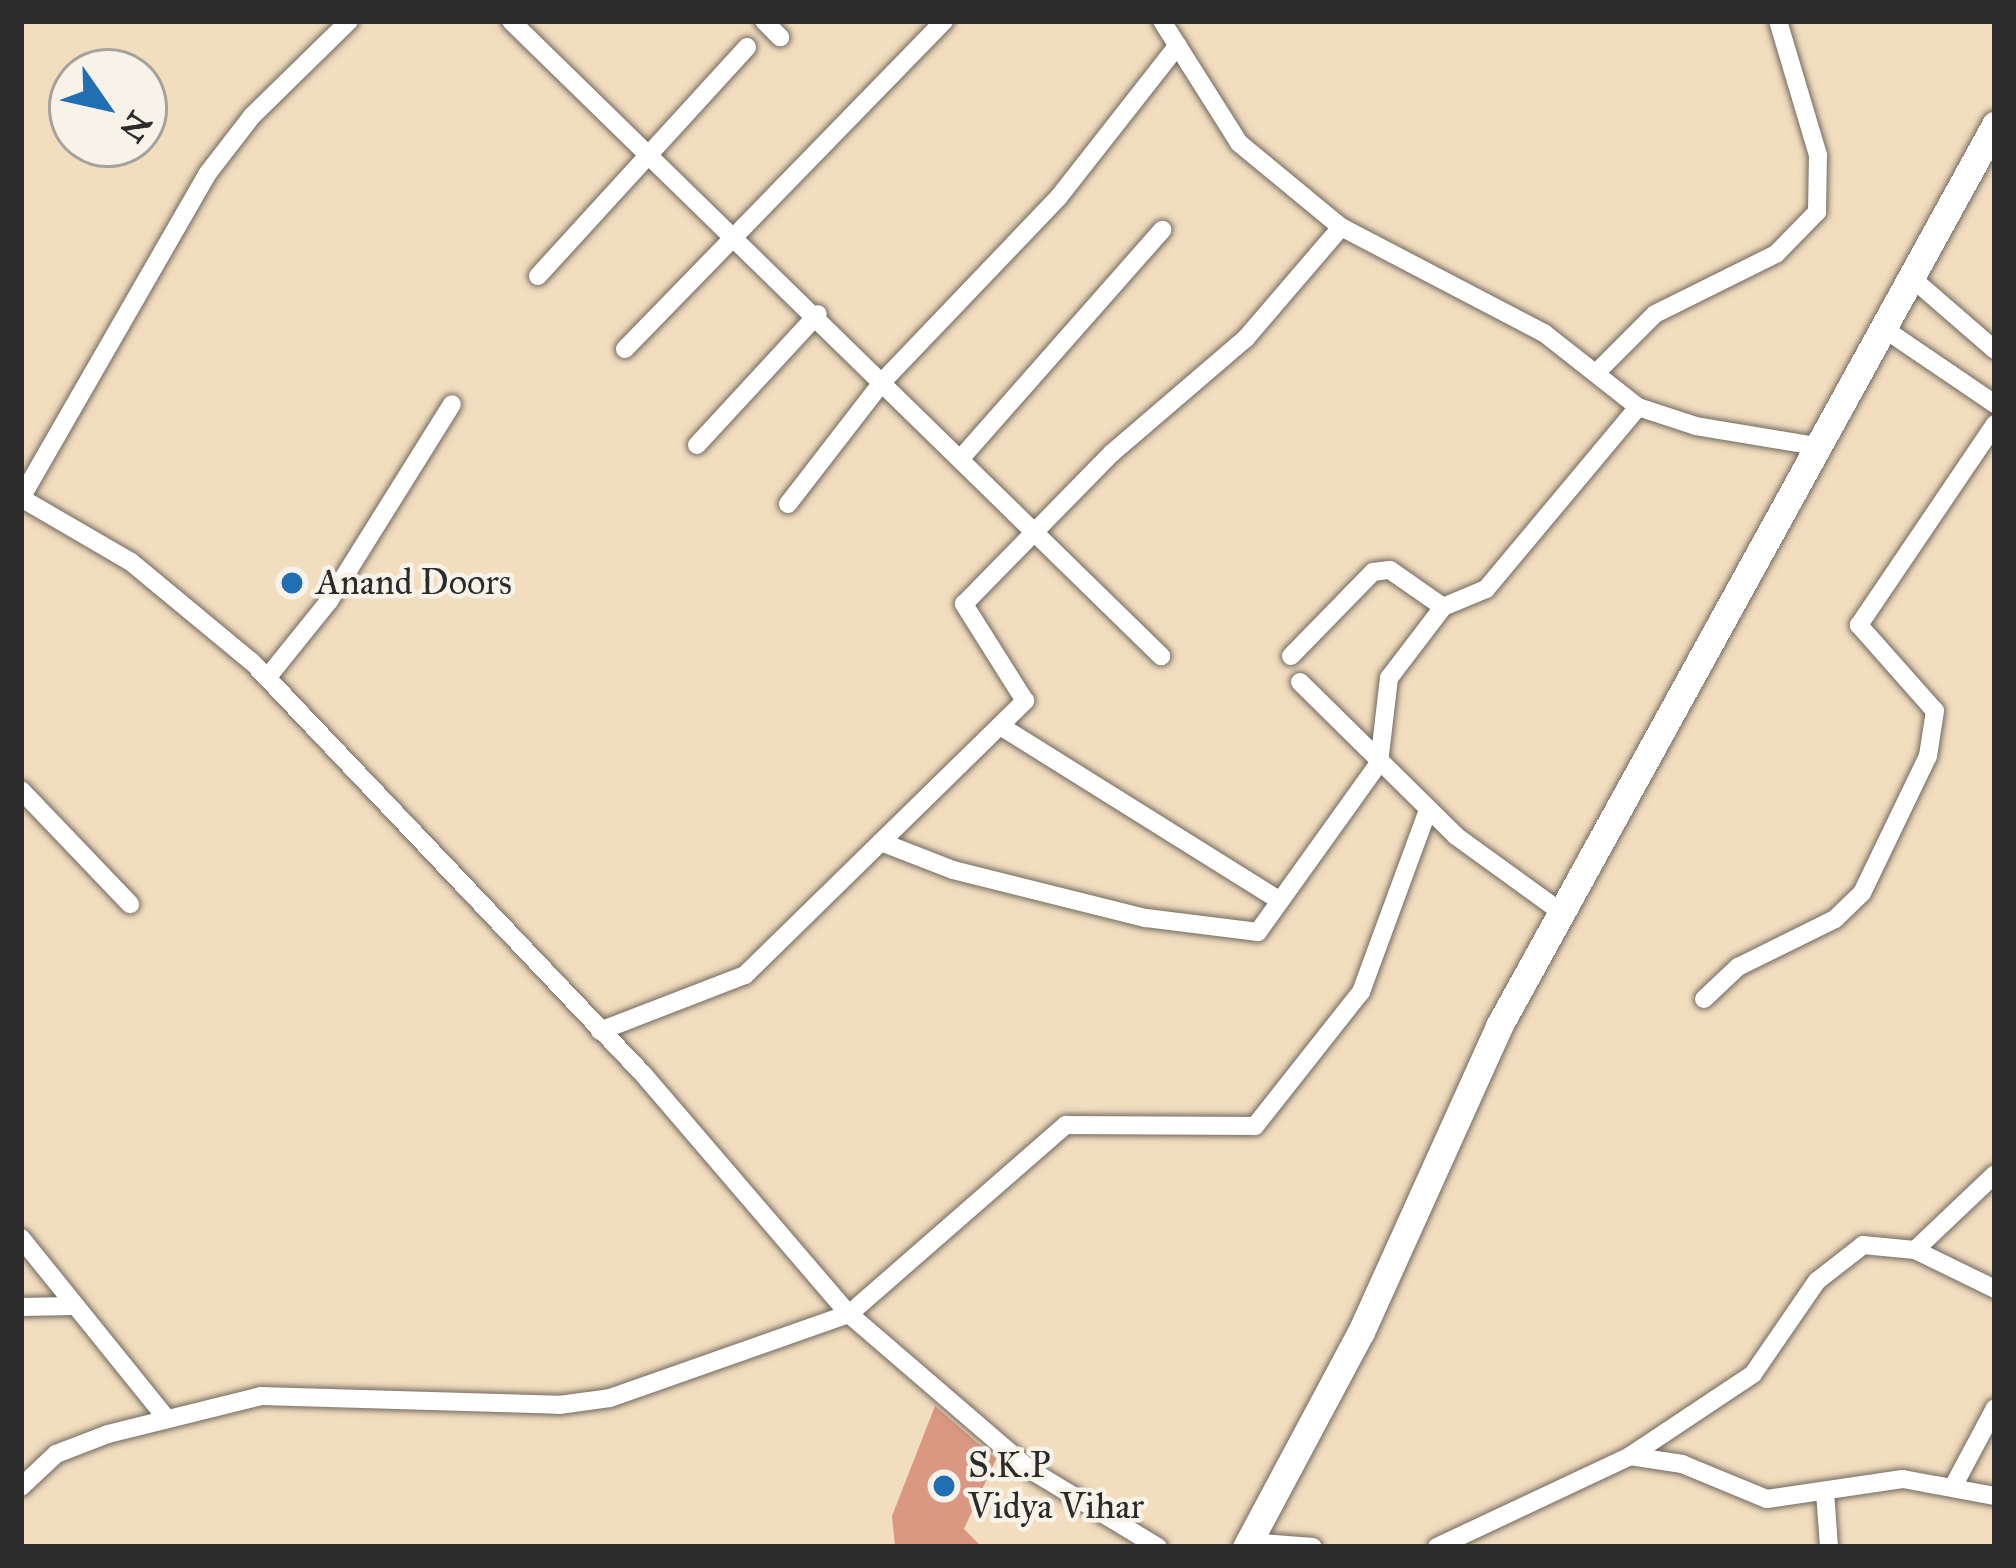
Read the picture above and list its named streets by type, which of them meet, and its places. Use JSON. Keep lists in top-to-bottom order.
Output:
{
  "places": ["Anand Doors", "S.K.P Vidya Vihar"],
  "north": "bottom right"
}
